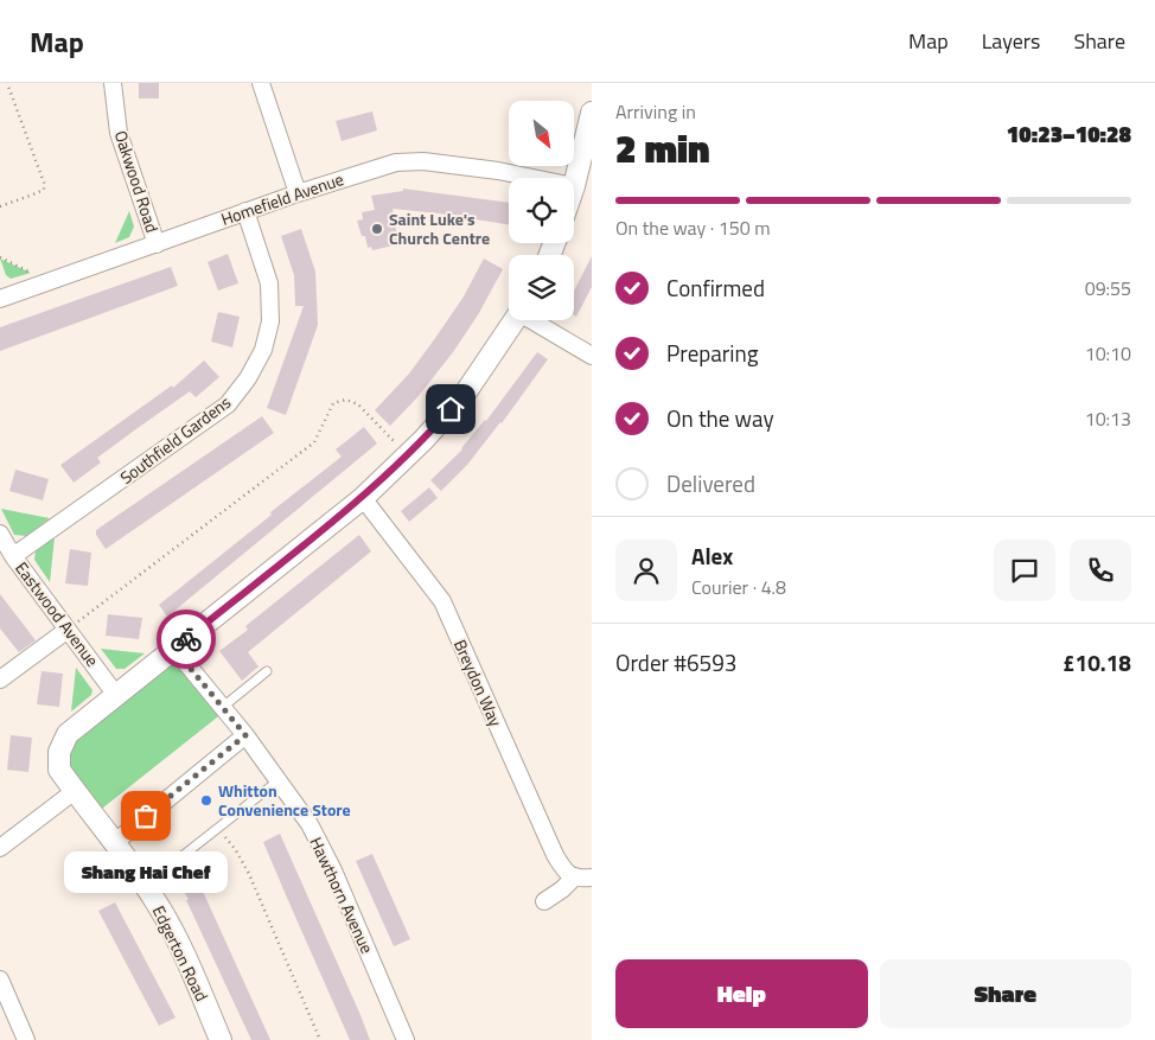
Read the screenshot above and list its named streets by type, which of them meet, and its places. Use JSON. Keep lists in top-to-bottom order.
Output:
{
  "streets": {
    "street": [
      "Oakwood Road",
      "Homefield Avenue",
      "Southfield Gardens",
      "Eastwood Avenue",
      "Breydon Way",
      "Hawthorn Avenue",
      "Edgerton Road"
    ]
  },
  "crossings": [
    ["Oakwood Road", "Homefield Avenue"],
    ["Homefield Avenue", "Southfield Gardens"],
    ["Southfield Gardens", "Eastwood Avenue"],
    ["Eastwood Avenue", "Edgerton Road"]
  ],
  "places": ["Saint Luke's Church Centre", "Whitton Convenience Store", "Shang Hai Chef"],
  "north": "bottom right",
  "page": {
    "header": "Map",
    "nav": ["Map", "Layers", "Share"],
    "heading": ["2 min", "Arriving in", "10:23–10:28"],
    "panel": [
      "Alex",
      "Courier · 4.8",
      "Order #6593",
      "£10.18"
    ],
    "bar": "On the way · 150 m",
    "list": [
      ["Confirmed", "09:55"],
      ["Preparing", "10:10"],
      ["On the way", "10:13"],
      "Delivered"
    ],
    "bubble": "Shang Hai Chef",
    "buttons": ["Help", "Share"]
  }
}
